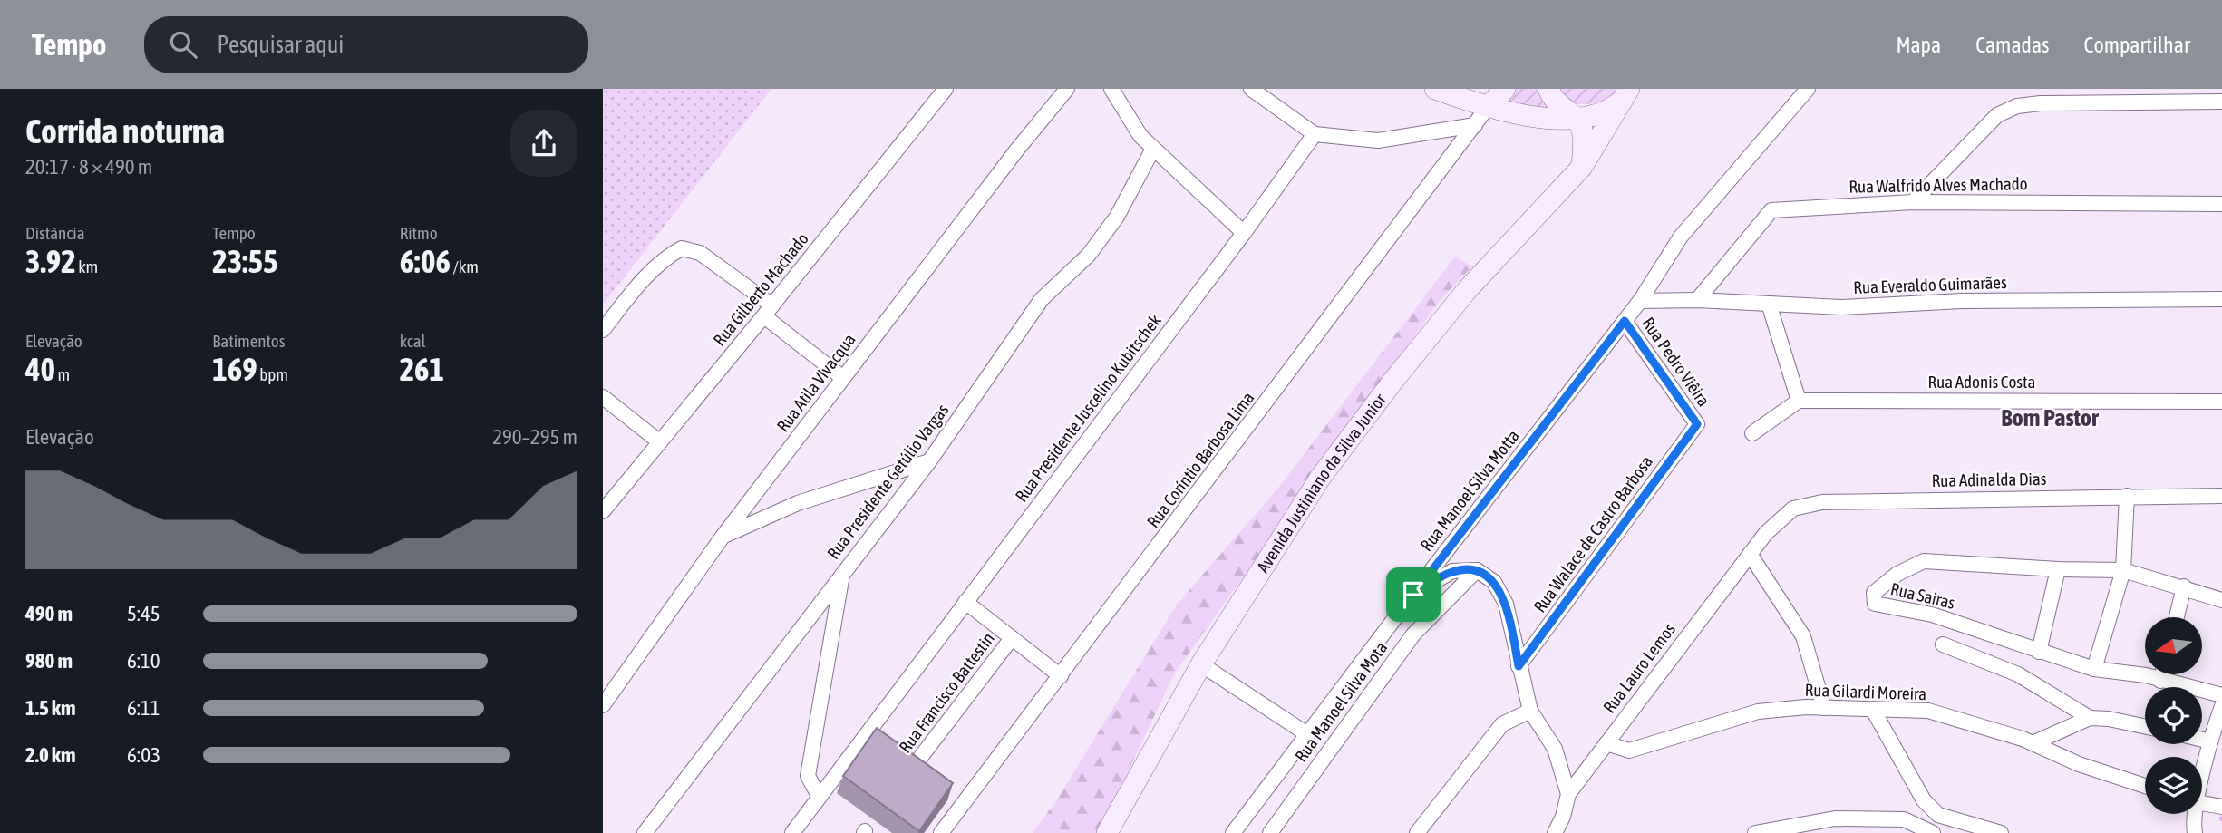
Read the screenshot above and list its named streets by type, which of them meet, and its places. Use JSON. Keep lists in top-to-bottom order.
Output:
{
  "streets": {
    "street": [
      "Rua Walfrido Alves Machado",
      "Rua Everaldo Guimarães",
      "Rua Gilberto Machado",
      "Rua Pedro Viêira",
      "Rua Adonis Costa",
      "Rua Atila Vivacqua",
      "Rua Presidente Juscelino Kubitschek",
      "Rua Coríntio Barbosa Lima",
      "Rua Adinalda Dias",
      "Rua Presidente Getúlio Vargas",
      "Avenida Justiniano da Silva Junior",
      "Rua Manoel Silva Motta",
      "Rua Walace de Castro Barbosa",
      "Rua Sairas",
      "Rua Lauro Lemos",
      "Rua Gilardi Moreira",
      "Rua Francisco Battestin",
      "Rua Manoel Silva Mota"
    ]
  },
  "crossings": [
    ["Rua Walfrido Alves Machado", "Rua Everaldo Guimarães"],
    ["Rua Everaldo Guimarães", "Rua Manoel Silva Motta"],
    ["Rua Pedro Viêira", "Rua Manoel Silva Motta"],
    ["Rua Pedro Viêira", "Rua Walace de Castro Barbosa"],
    ["Rua Adinalda Dias", "Rua Lauro Lemos"],
    ["Rua Lauro Lemos", "Rua Gilardi Moreira"]
  ],
  "districts": ["Bom Pastor"],
  "north": "left",
  "page": {
    "header": "Tempo",
    "search": "Pesquisar aqui",
    "nav": ["Mapa", "Camadas", "Compartilhar"],
    "heading": ["Corrida noturna", "20:17 · 8 × 490 m"],
    "stats": [
      ["Distância", "3.92 km"],
      ["Tempo", "23:55"],
      ["Ritmo", "6:06 /km"],
      ["Elevação", "40 m"],
      ["Batimentos", "169 bpm"],
      ["kcal", "261"]
    ],
    "chart": ["Elevação", "290–295 m"],
    "list": [
      {
        "name": "490 m",
        "note": "5:45"
      },
      {
        "name": "980 m",
        "note": "6:10"
      },
      {
        "name": "1.5 km",
        "note": "6:11"
      },
      {
        "name": "2.0 km",
        "note": "6:03"
      }
    ]
  }
}
